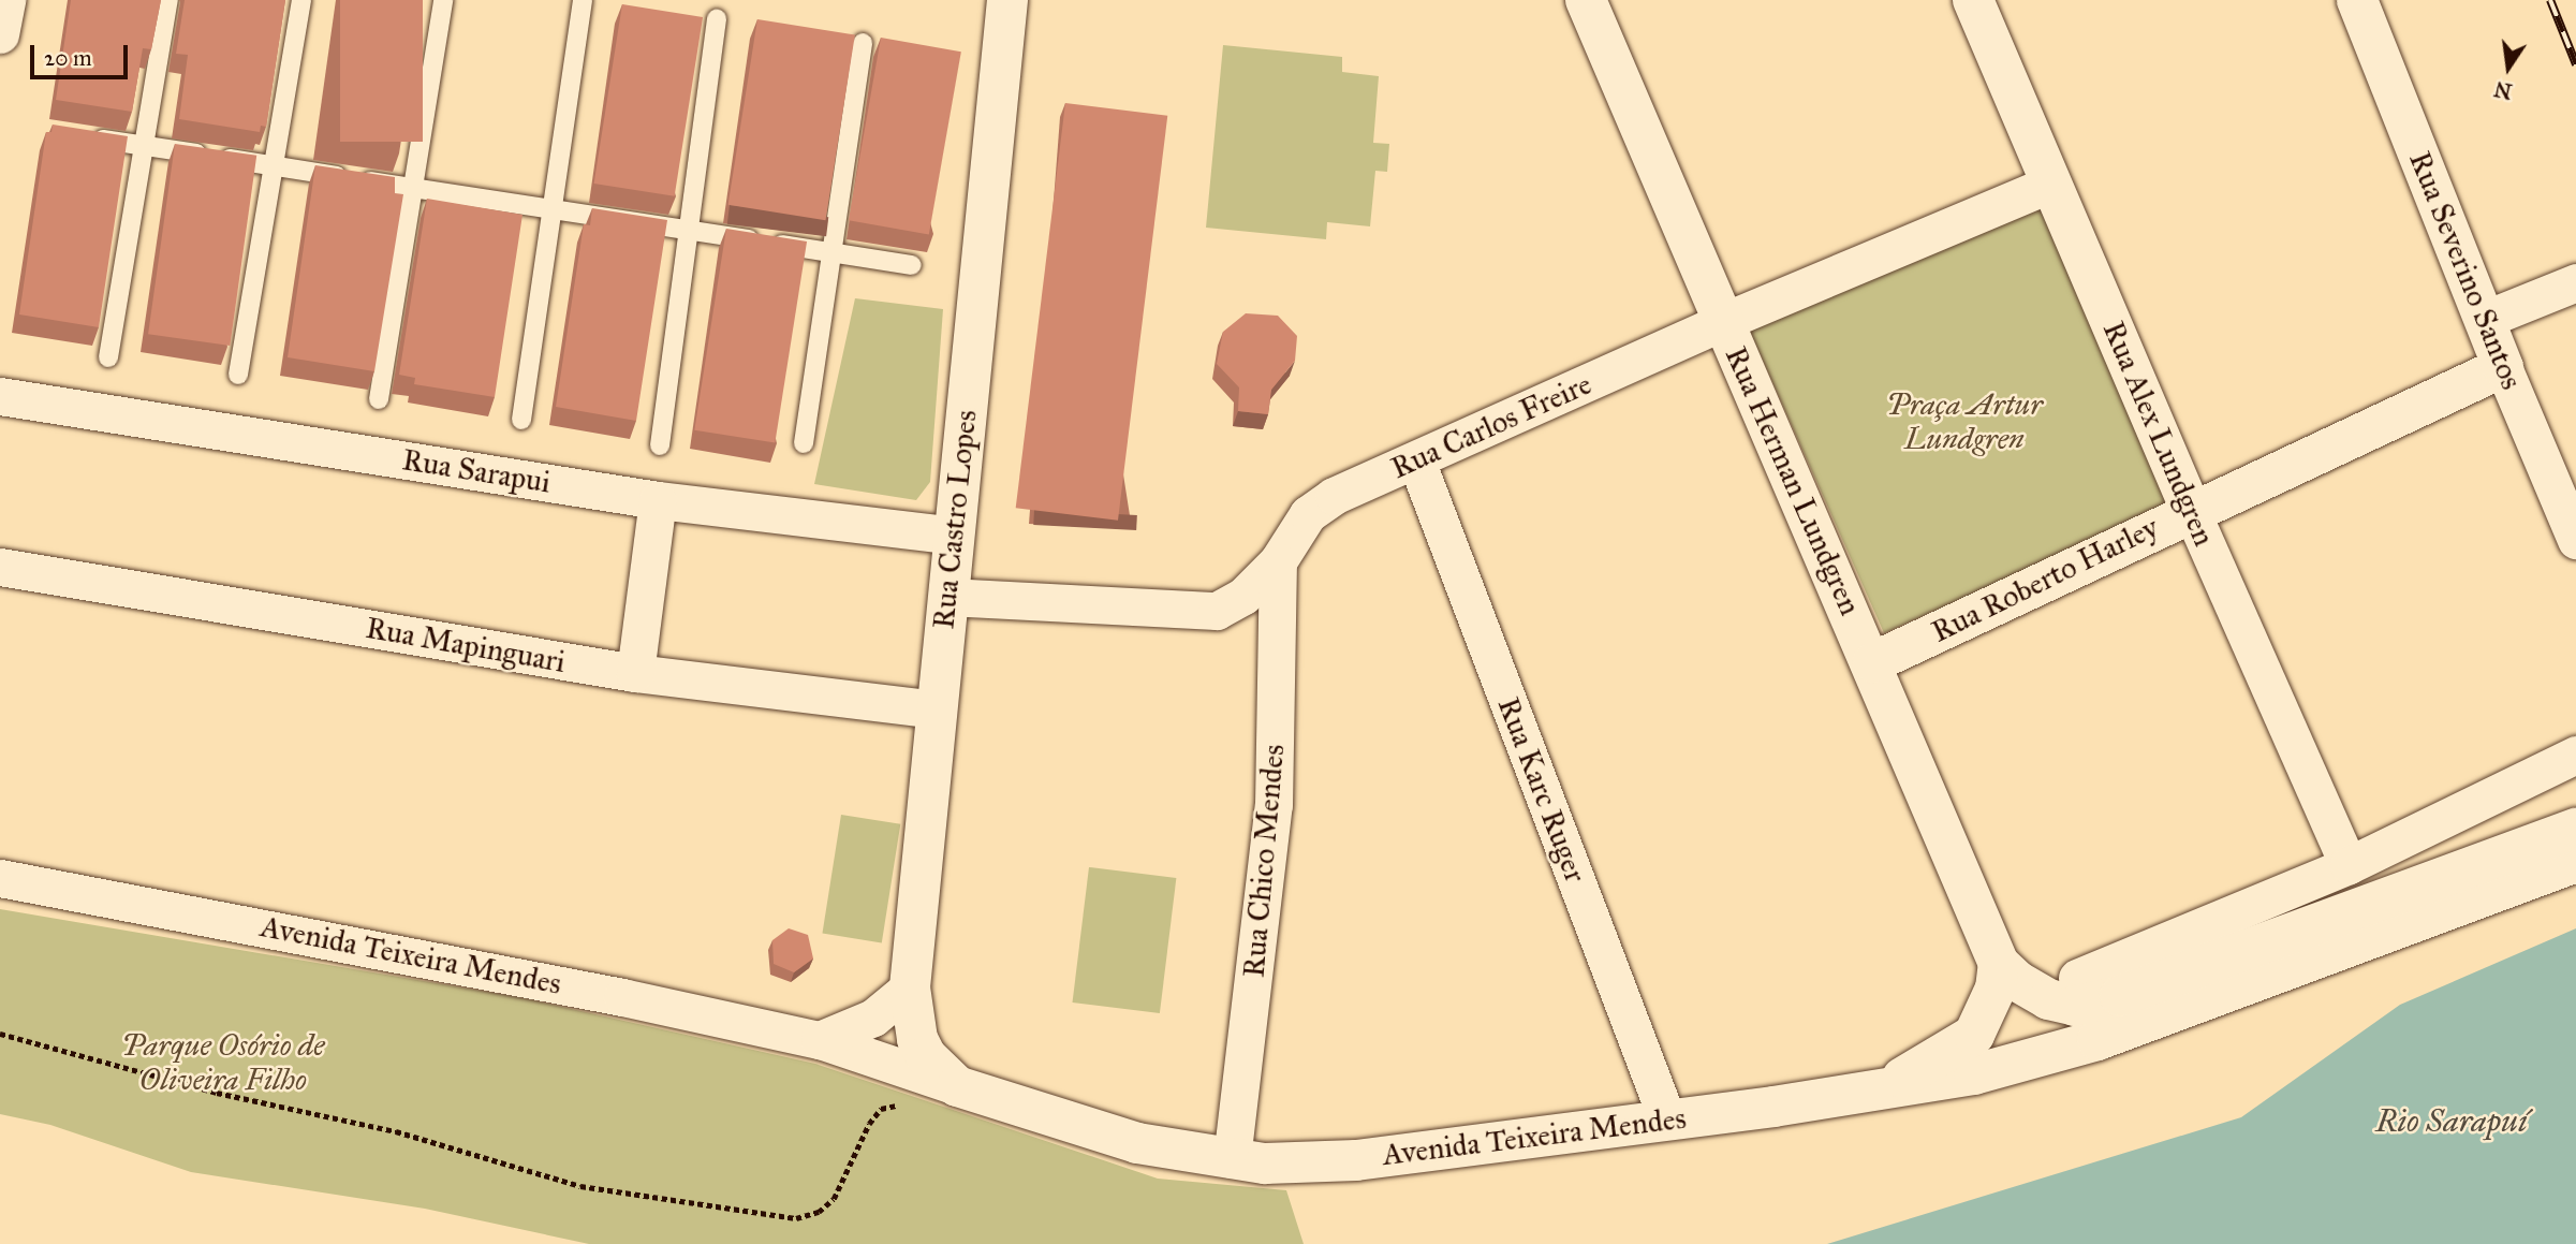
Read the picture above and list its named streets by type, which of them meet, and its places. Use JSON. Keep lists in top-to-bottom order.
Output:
{
  "streets": {
    "main road": [
      "Rua Severino Santos",
      "Rua Alex Lundgren",
      "Rua Herman Lundgren",
      "Rua Castro Lopes",
      "Rua Roberto Harley",
      "Avenida Teixeira Mendes"
    ],
    "street": [
      "Rua Carlos Freire",
      "Rua Sarapui",
      "Rua Mapinguari",
      "Rua Karc Ruger",
      "Rua Chico Mendes"
    ]
  },
  "crossings": [
    ["Rua Severino Santos", "Rua Roberto Harley"],
    ["Rua Carlos Freire", "Rua Alex Lundgren"],
    ["Rua Carlos Freire", "Rua Herman Lundgren"],
    ["Rua Carlos Freire", "Rua Castro Lopes"],
    ["Rua Carlos Freire", "Rua Karc Ruger"],
    ["Rua Carlos Freire", "Rua Chico Mendes"],
    ["Rua Alex Lundgren", "Rua Roberto Harley"],
    ["Rua Sarapui", "Rua Castro Lopes"],
    ["Rua Herman Lundgren", "Rua Roberto Harley"],
    ["Rua Castro Lopes", "Rua Mapinguari"],
    ["Rua Castro Lopes", "Avenida Teixeira Mendes"],
    ["Rua Karc Ruger", "Avenida Teixeira Mendes"],
    ["Rua Chico Mendes", "Avenida Teixeira Mendes"]
  ],
  "water": ["Rio Sarapuí"],
  "parks": ["Praça Artur Lundgren", "Parque Osório de Oliveira Filho"],
  "scale_bar": "20 m",
  "north": "bottom"
}
